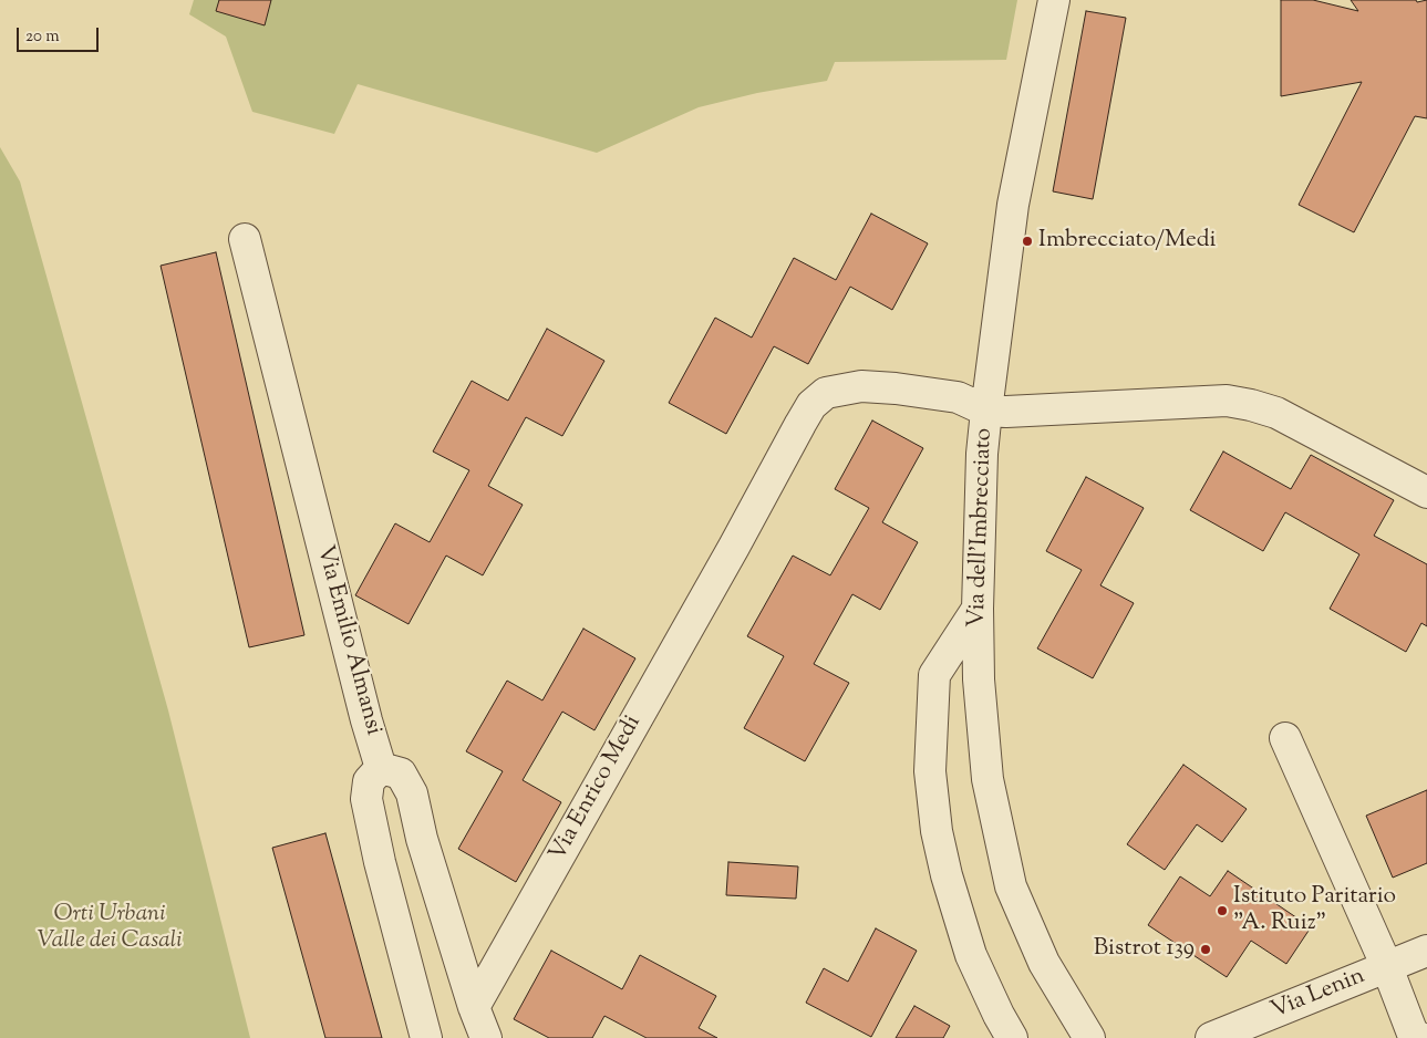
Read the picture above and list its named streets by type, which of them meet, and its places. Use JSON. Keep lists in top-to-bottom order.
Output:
{
  "streets": {
    "street": [
      "Via dell'Imbrecciato",
      "Via Emilio Almansi",
      "Via Enrico Medi",
      "Via Lenin"
    ]
  },
  "crossings": [
    ["Via dell'Imbrecciato", "Via Enrico Medi"]
  ],
  "parks": ["Orti Urbani Valle dei Casali"],
  "places": ["Imbrecciato/Medi", "Istituto Paritario \"A. Ruiz\"", "Bistrot 139"],
  "scale_bar": "20 m"
}
